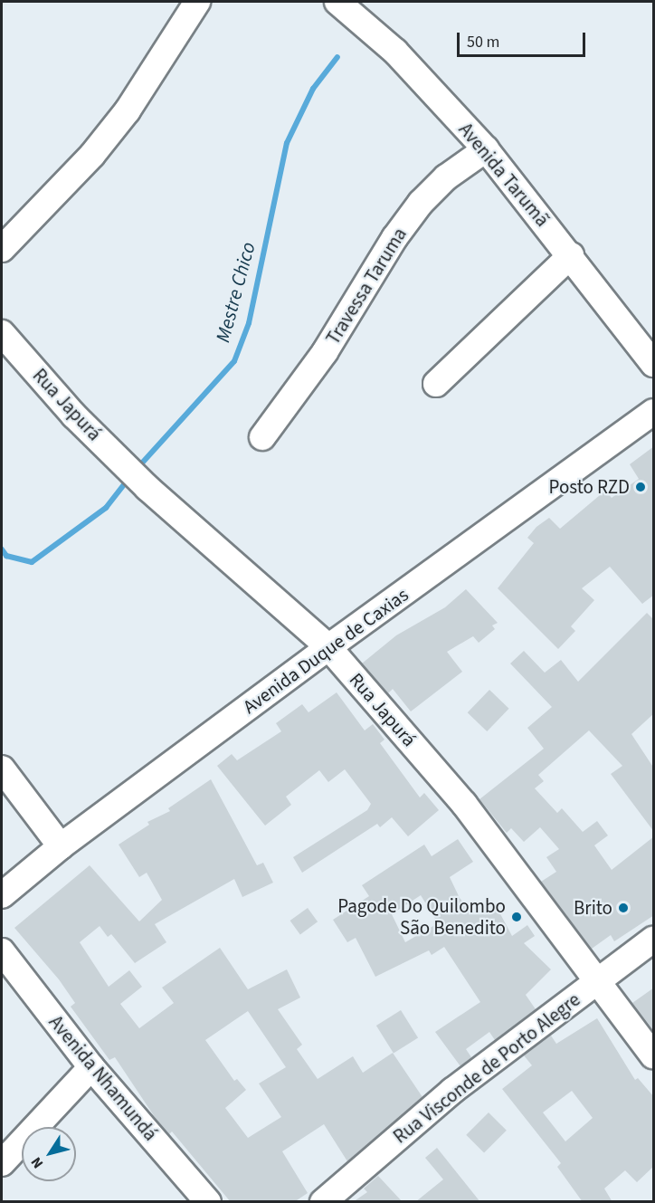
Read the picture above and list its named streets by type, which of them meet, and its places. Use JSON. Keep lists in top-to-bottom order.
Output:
{
  "streets": {
    "street": [
      "Avenida Tarumã",
      "Travessa Taruma",
      "Rua Japurá",
      "Avenida Duque de Caxias",
      "Rua Visconde de Porto Alegre",
      "Avenida Nhamundá"
    ]
  },
  "crossings": [
    ["Avenida Tarumã", "Travessa Taruma"],
    ["Rua Japurá", "Avenida Duque de Caxias"],
    ["Rua Japurá", "Rua Visconde de Porto Alegre"]
  ],
  "water": ["Mestre Chico"],
  "places": ["Posto RZD", "Brito", "Pagode Do Quilombo São Benedito"],
  "scale_bar": "50 m",
  "north": "bottom left"
}
